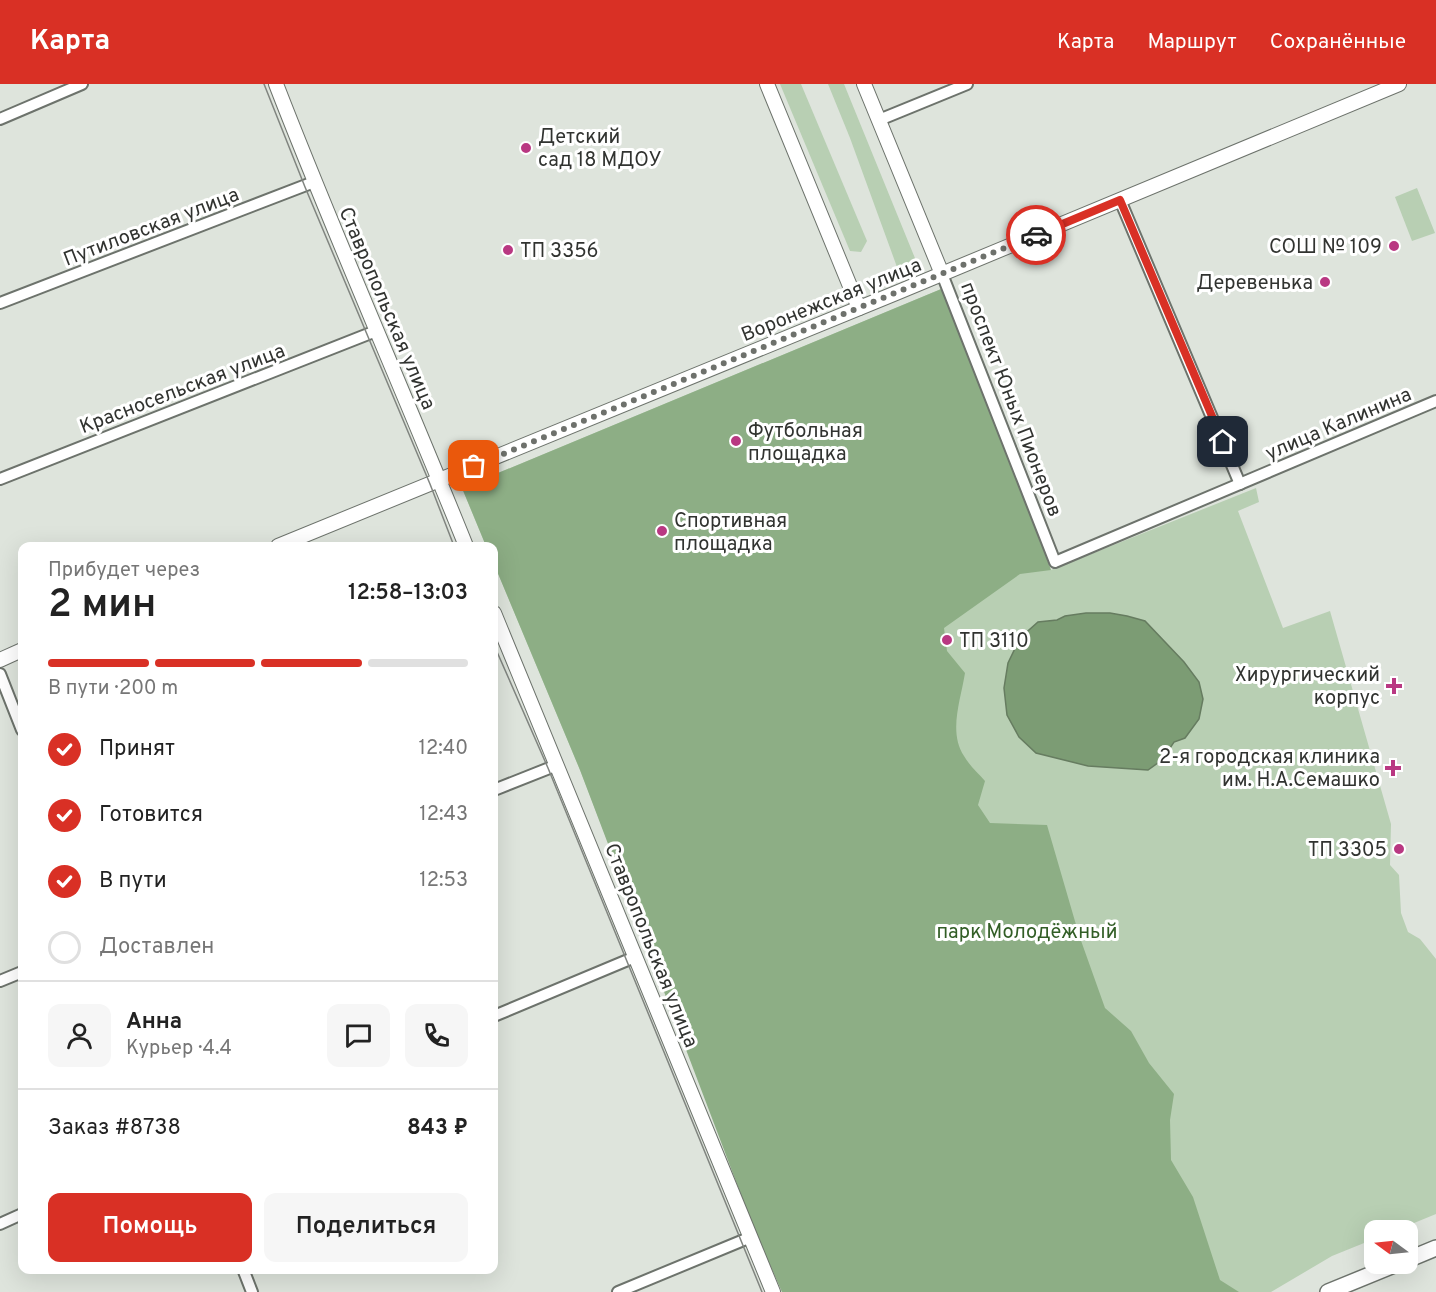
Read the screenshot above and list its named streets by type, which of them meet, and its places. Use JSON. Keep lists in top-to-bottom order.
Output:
{
  "streets": {
    "street": [
      "Путиловская улица",
      "Воронежская улица",
      "Ставропольская улица",
      "Красносельская улица",
      "проспект Юных Пионеров",
      "улица Калинина"
    ]
  },
  "crossings": [
    ["Путиловская улица", "Ставропольская улица"],
    ["Воронежская улица", "Ставропольская улица"],
    ["Воронежская улица", "проспект Юных Пионеров"],
    ["Ставропольская улица", "Красносельская улица"],
    ["проспект Юных Пионеров", "улица Калинина"]
  ],
  "parks": ["парк Молодёжный"],
  "places": {
    "other": [
      "Детский сад 18 МДОУ",
      "СОШ № 109",
      "ТП 3356",
      "Деревенька",
      "Футбольная площадка",
      "Спортивная площадка",
      "ТП 3110",
      "ТП 3305"
    ],
    "health": ["Хирургический корпус", "2-я городская клиника им. Н.А.Семашко"]
  },
  "north": "left",
  "page": {
    "header": "Карта",
    "nav": ["Карта", "Маршрут", "Сохранённые"],
    "heading": ["2 мин", "Прибудет через", "12:58–13:03"],
    "panel": [
      "Анна",
      "Курьер · 4.4",
      "Заказ #8738",
      "843 ₽"
    ],
    "bar": "В пути · 200 m",
    "list": [
      ["Принят", "12:40"],
      ["Готовится", "12:43"],
      ["В пути", "12:53"],
      "Доставлен"
    ],
    "buttons": ["Помощь", "Поделиться"]
  }
}
